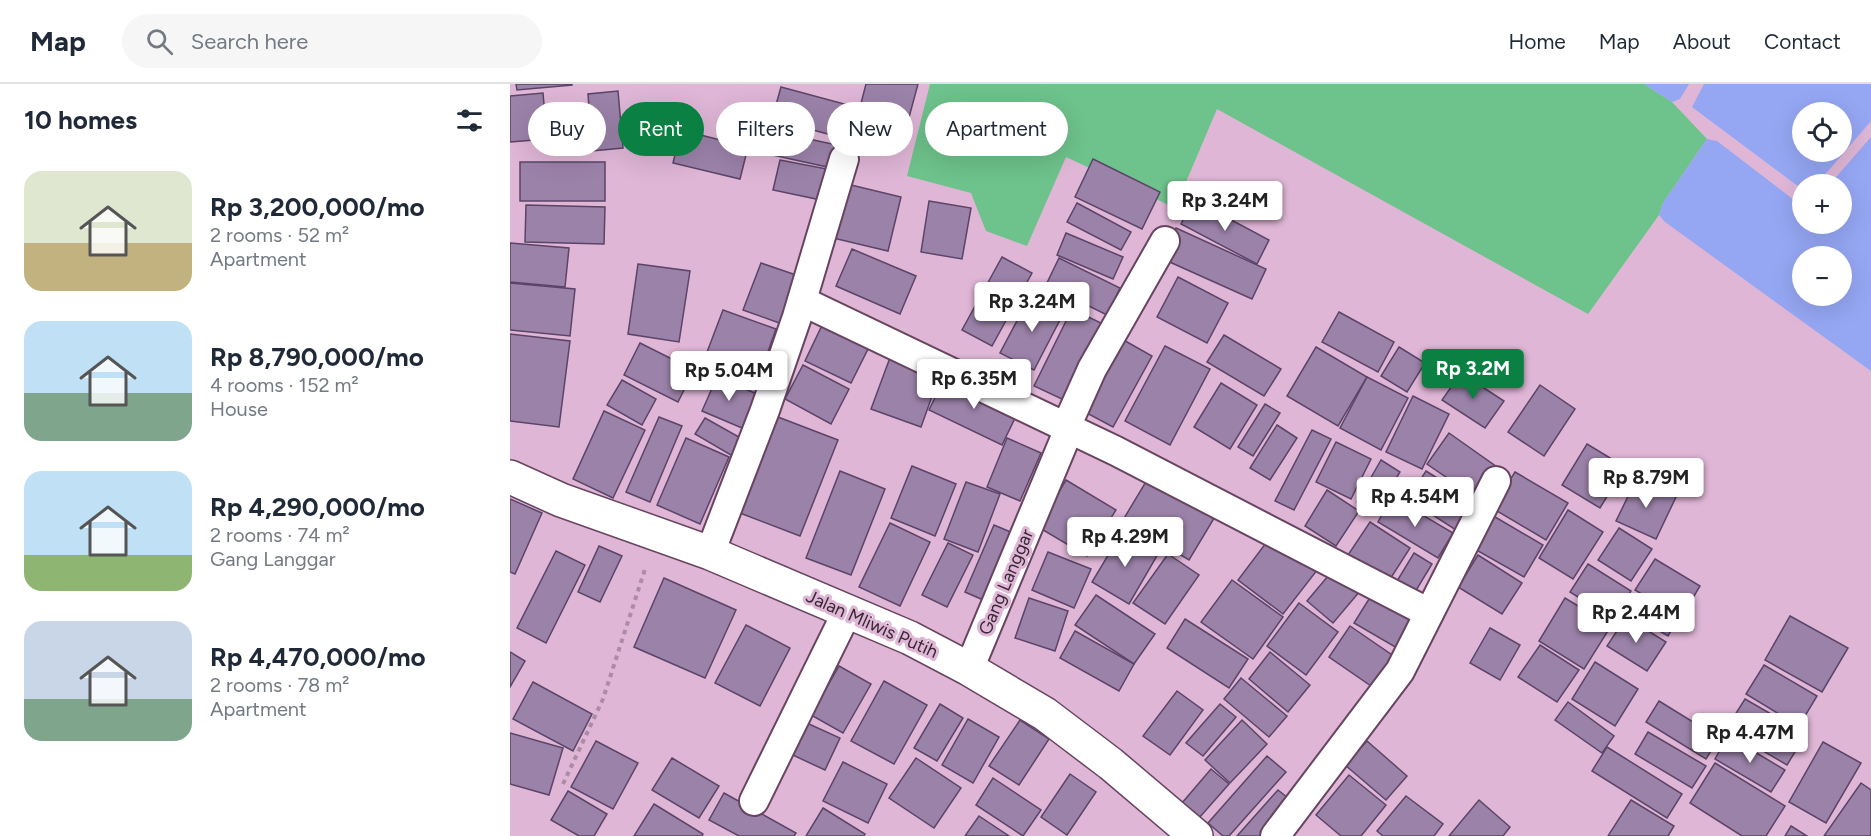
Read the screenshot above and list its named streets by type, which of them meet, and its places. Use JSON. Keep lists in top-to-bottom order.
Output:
{
  "streets": {
    "street": ["Gang Langgar", "Jalan Mliwis Putih"]
  },
  "crossings": [
    ["Gang Langgar", "Jalan Mliwis Putih"]
  ],
  "page": {
    "header": "Map",
    "search": "Search here",
    "nav": [
      "Home",
      "Map",
      "About",
      "Contact"
    ],
    "heading": "10 homes",
    "map_buttons": ["+", "−"],
    "chip": [
      "Buy",
      "Rent",
      "Filters",
      "New",
      "Apartment"
    ],
    "list": [
      {
        "name": "Rp 3,200,000/mo",
        "note": "2 rooms · 52 m² · Apartment"
      },
      {
        "name": "Rp 8,790,000/mo",
        "note": "4 rooms · 152 m² · House"
      },
      {
        "name": "Rp 4,290,000/mo",
        "note": "2 rooms · 74 m² · Gang Langgar"
      },
      {
        "name": "Rp 4,470,000/mo",
        "note": "2 rooms · 78 m² · Apartment"
      }
    ],
    "price": [
      "Rp 3.24M",
      "Rp 3.24M",
      "Rp 3.2M",
      "Rp 5.04M",
      "Rp 6.35M",
      "Rp 8.79M",
      "Rp 4.54M",
      "Rp 4.29M",
      "Rp 2.44M",
      "Rp 4.47M"
    ]
  }
}
